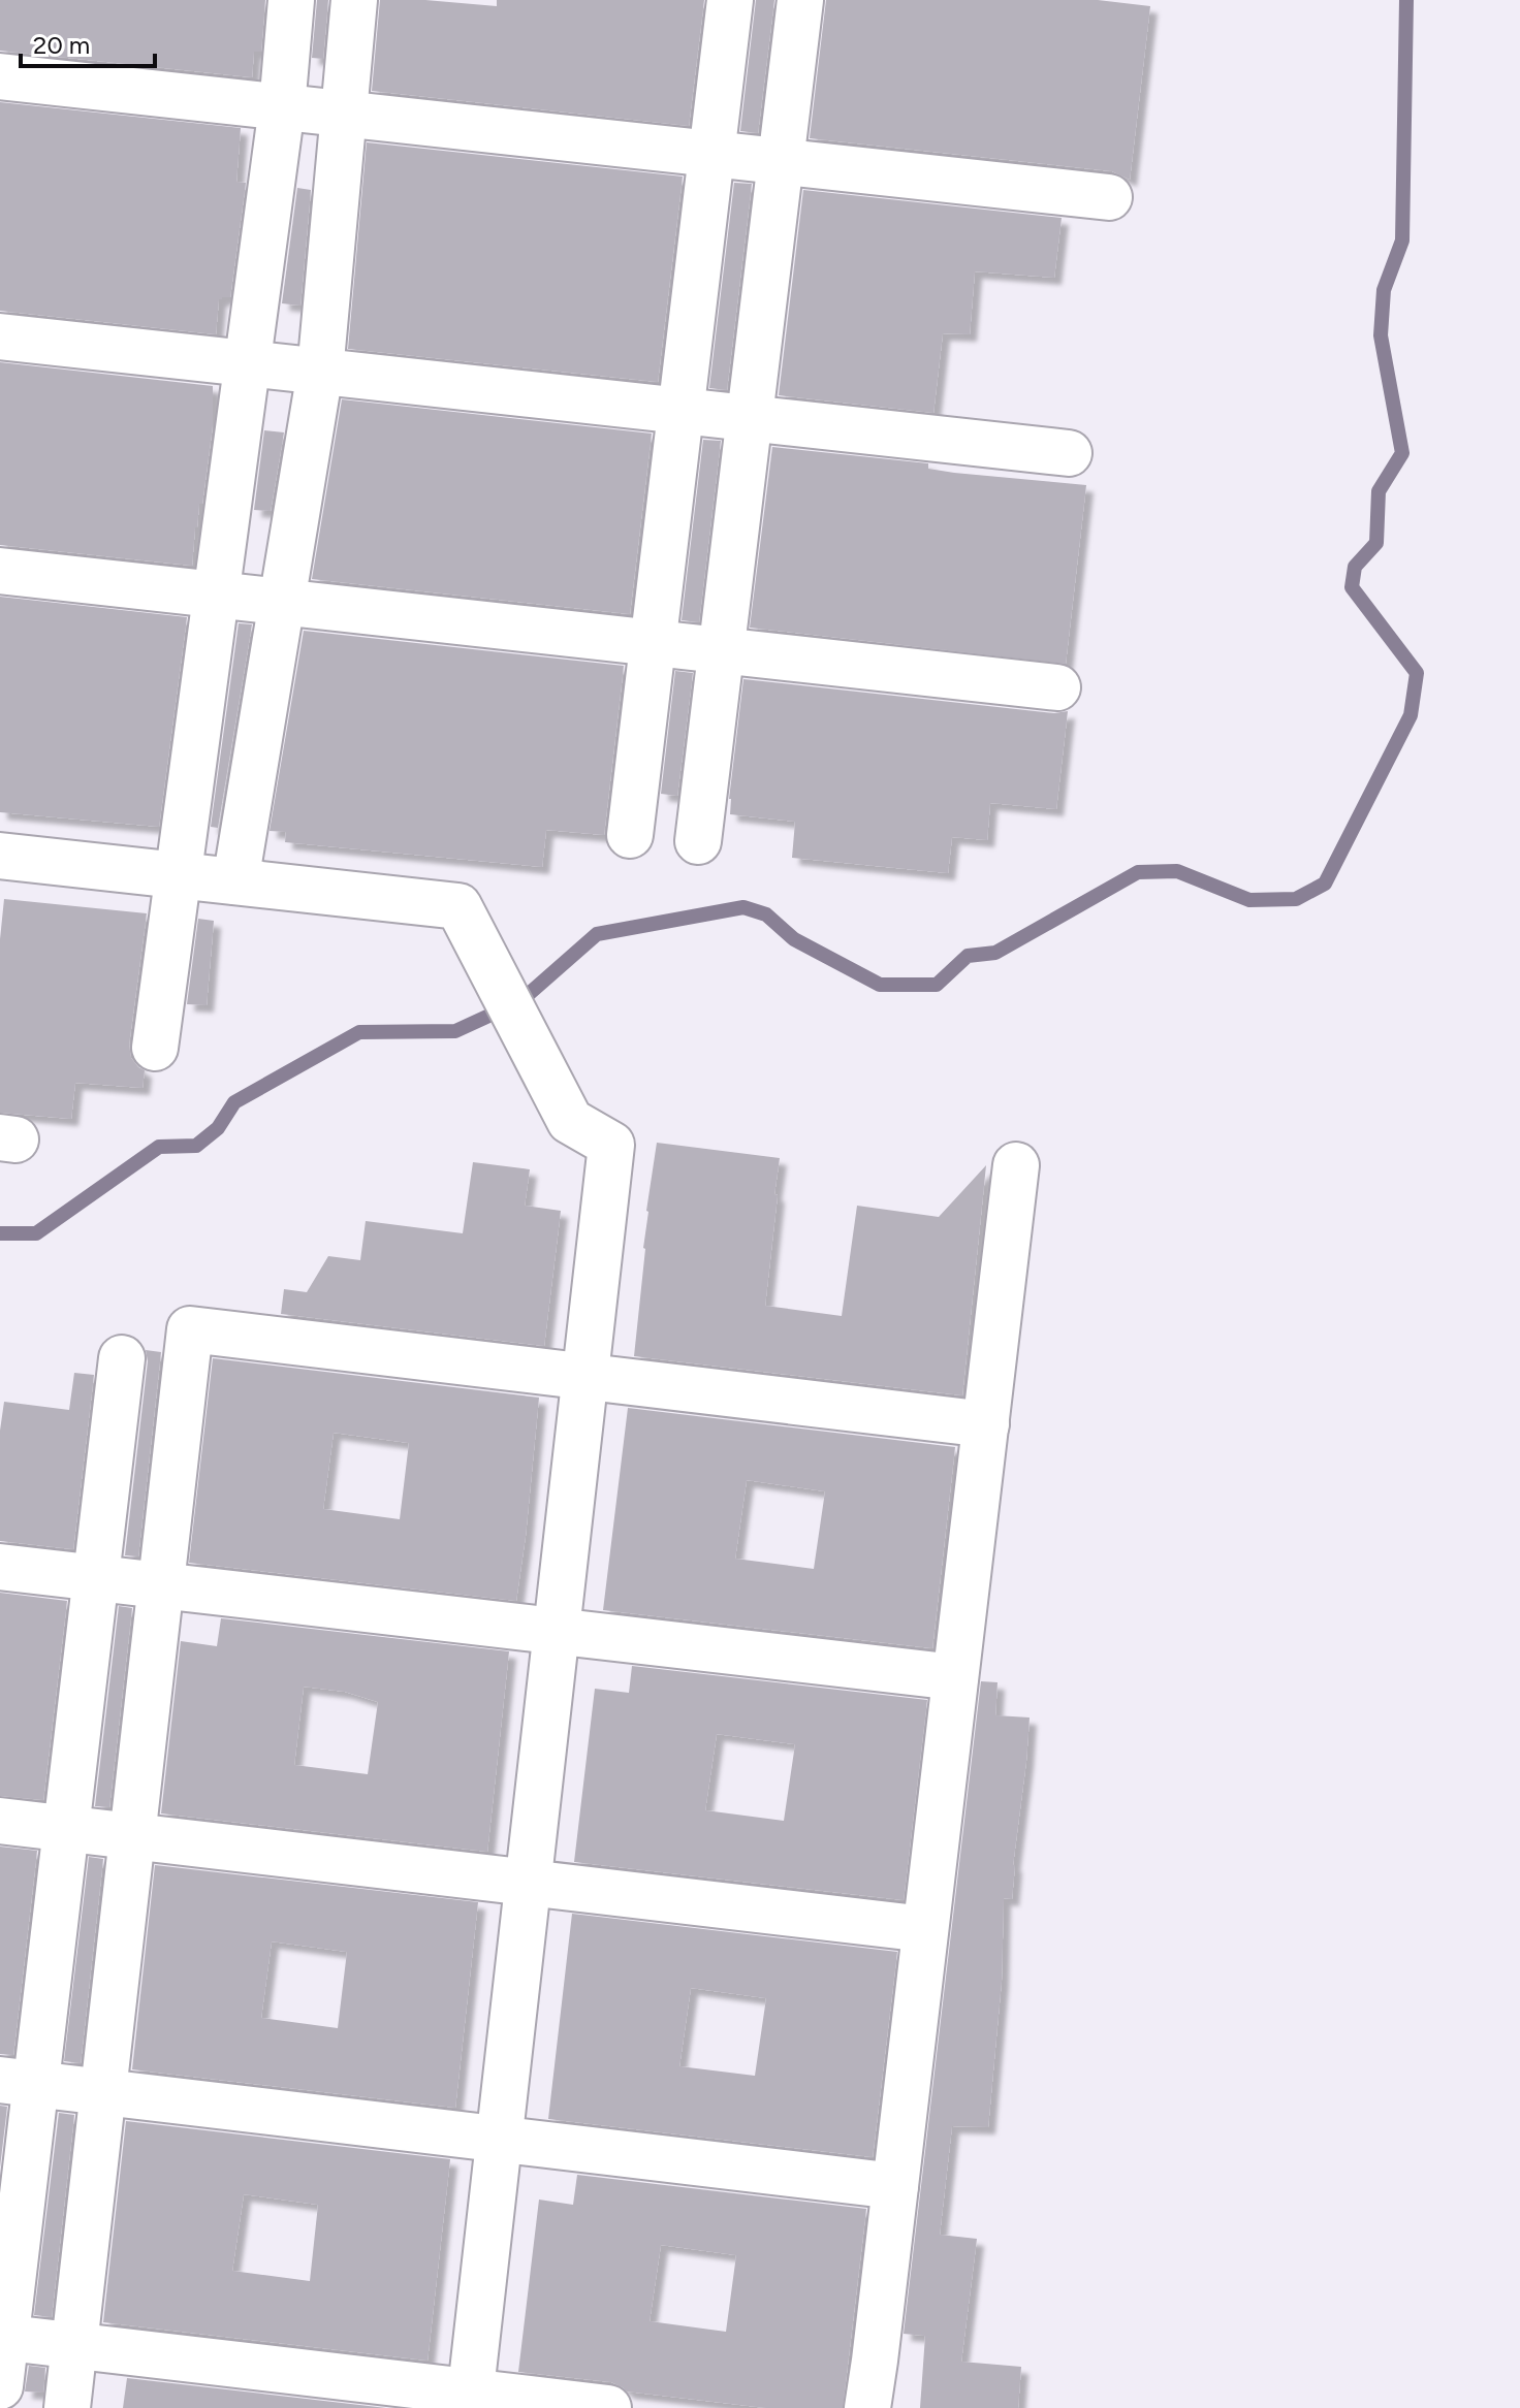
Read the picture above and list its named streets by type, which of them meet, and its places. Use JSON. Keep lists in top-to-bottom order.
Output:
{
  "scale_bar": "20 m"
}
